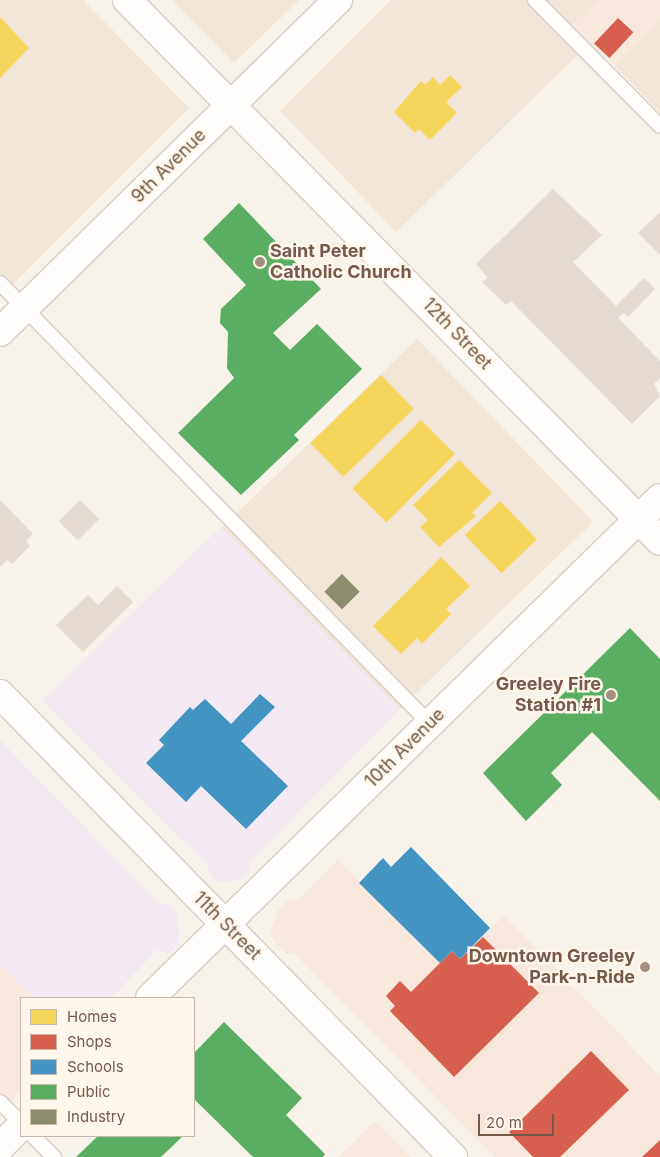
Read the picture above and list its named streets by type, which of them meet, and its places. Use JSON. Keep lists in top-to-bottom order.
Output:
{
  "streets": {
    "street": [
      "9th Avenue",
      "12th Street",
      "10th Avenue",
      "11th Street"
    ]
  },
  "crossings": [
    ["9th Avenue", "12th Street"],
    ["12th Street", "10th Avenue"],
    ["10th Avenue", "11th Street"]
  ],
  "places": ["Saint Peter Catholic Church", "Greeley Fire Station #1", "Downtown Greeley Park-n-Ride"],
  "legend": [
    "Homes",
    "Shops",
    "Schools",
    "Public",
    "Industry"
  ],
  "scale_bar": "20 m"
}
